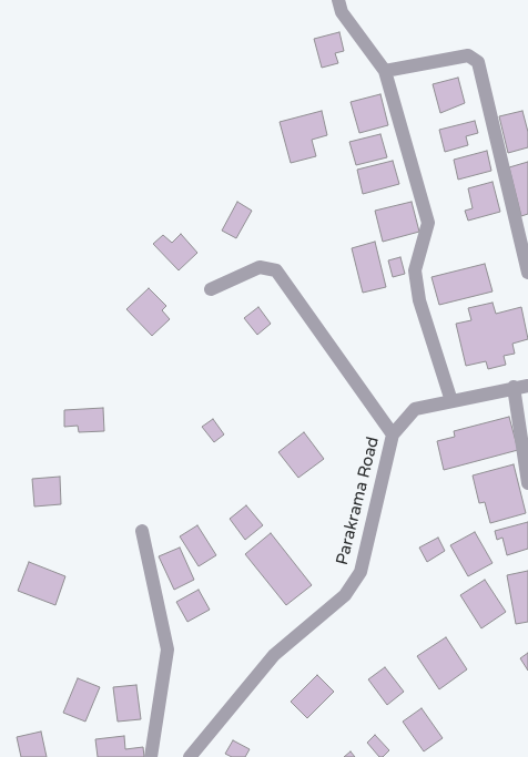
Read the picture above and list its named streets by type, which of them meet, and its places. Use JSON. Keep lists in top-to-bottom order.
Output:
{
  "streets": {
    "street": ["Parakrama Road"]
  }
}
